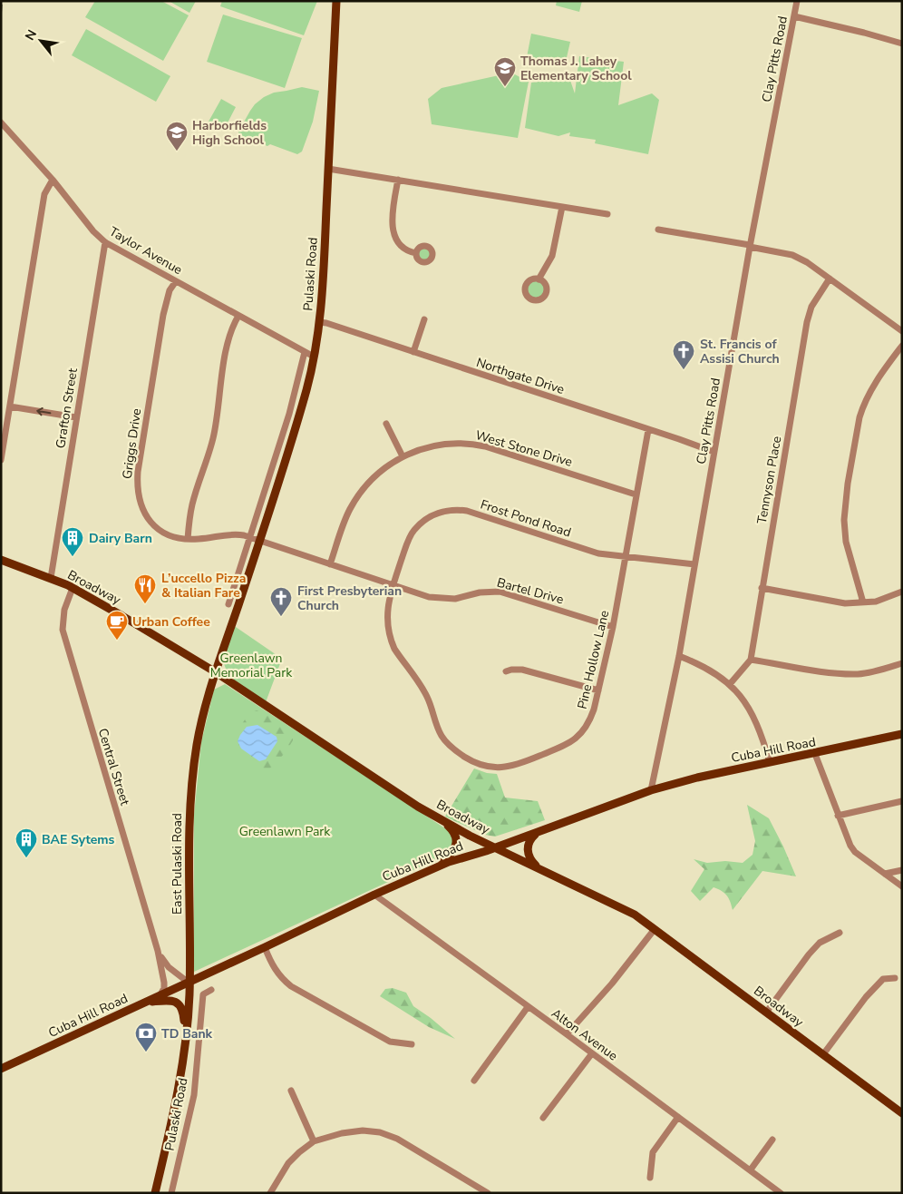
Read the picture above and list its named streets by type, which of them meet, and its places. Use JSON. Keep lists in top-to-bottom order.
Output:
{
  "streets": {
    "main road": [
      "Pulaski Road",
      "Broadway",
      "Cuba Hill Road",
      "East Pulaski Road"
    ],
    "street": [
      "Clay Pitts Road",
      "Taylor Avenue",
      "Northgate Drive",
      "Grafton Street",
      "Griggs Drive",
      "West Stone Drive",
      "Tennyson Place",
      "Frost Pond Road",
      "Bartel Drive",
      "Pine Hollow Lane",
      "Central Street",
      "Alton Avenue"
    ]
  },
  "crossings": [
    ["Clay Pitts Road", "Northgate Drive"],
    ["Clay Pitts Road", "Frost Pond Road"],
    ["Clay Pitts Road", "Cuba Hill Road"],
    ["Taylor Avenue", "Pulaski Road"],
    ["Taylor Avenue", "Grafton Street"],
    ["Taylor Avenue", "Griggs Drive"],
    ["Pulaski Road", "Northgate Drive"],
    ["Pulaski Road", "Griggs Drive"],
    ["Pulaski Road", "Bartel Drive"],
    ["Pulaski Road", "East Pulaski Road"],
    ["Northgate Drive", "Pine Hollow Lane"],
    ["Grafton Street", "Broadway"],
    ["Griggs Drive", "Bartel Drive"],
    ["Griggs Drive", "East Pulaski Road"],
    ["West Stone Drive", "Bartel Drive"],
    ["West Stone Drive", "Pine Hollow Lane"],
    ["Frost Pond Road", "Bartel Drive"],
    ["Frost Pond Road", "Pine Hollow Lane"],
    ["Broadway", "Cuba Hill Road"],
    ["Broadway", "Central Street"],
    ["Broadway", "East Pulaski Road"],
    ["Bartel Drive", "Pine Hollow Lane"],
    ["Bartel Drive", "East Pulaski Road"],
    ["Cuba Hill Road", "Central Street"],
    ["Cuba Hill Road", "East Pulaski Road"],
    ["Cuba Hill Road", "Alton Avenue"],
    ["Central Street", "East Pulaski Road"]
  ],
  "parks": ["Greenlawn Memorial Park", "Greenlawn Park"],
  "places": {
    "school or university": ["Thomas J. Lahey Elementary School", "Harborfields High School"],
    "church": ["St. Francis of Assisi Church", "First Presbyterian Church"],
    "building": ["Dairy Barn", "BAE Sytems"],
    "restaurant": ["L’uccello Pizza & Italian Fare"],
    "cafe": ["Urban Coffee"],
    "bank": ["TD Bank"]
  },
  "north": "top left"
}
